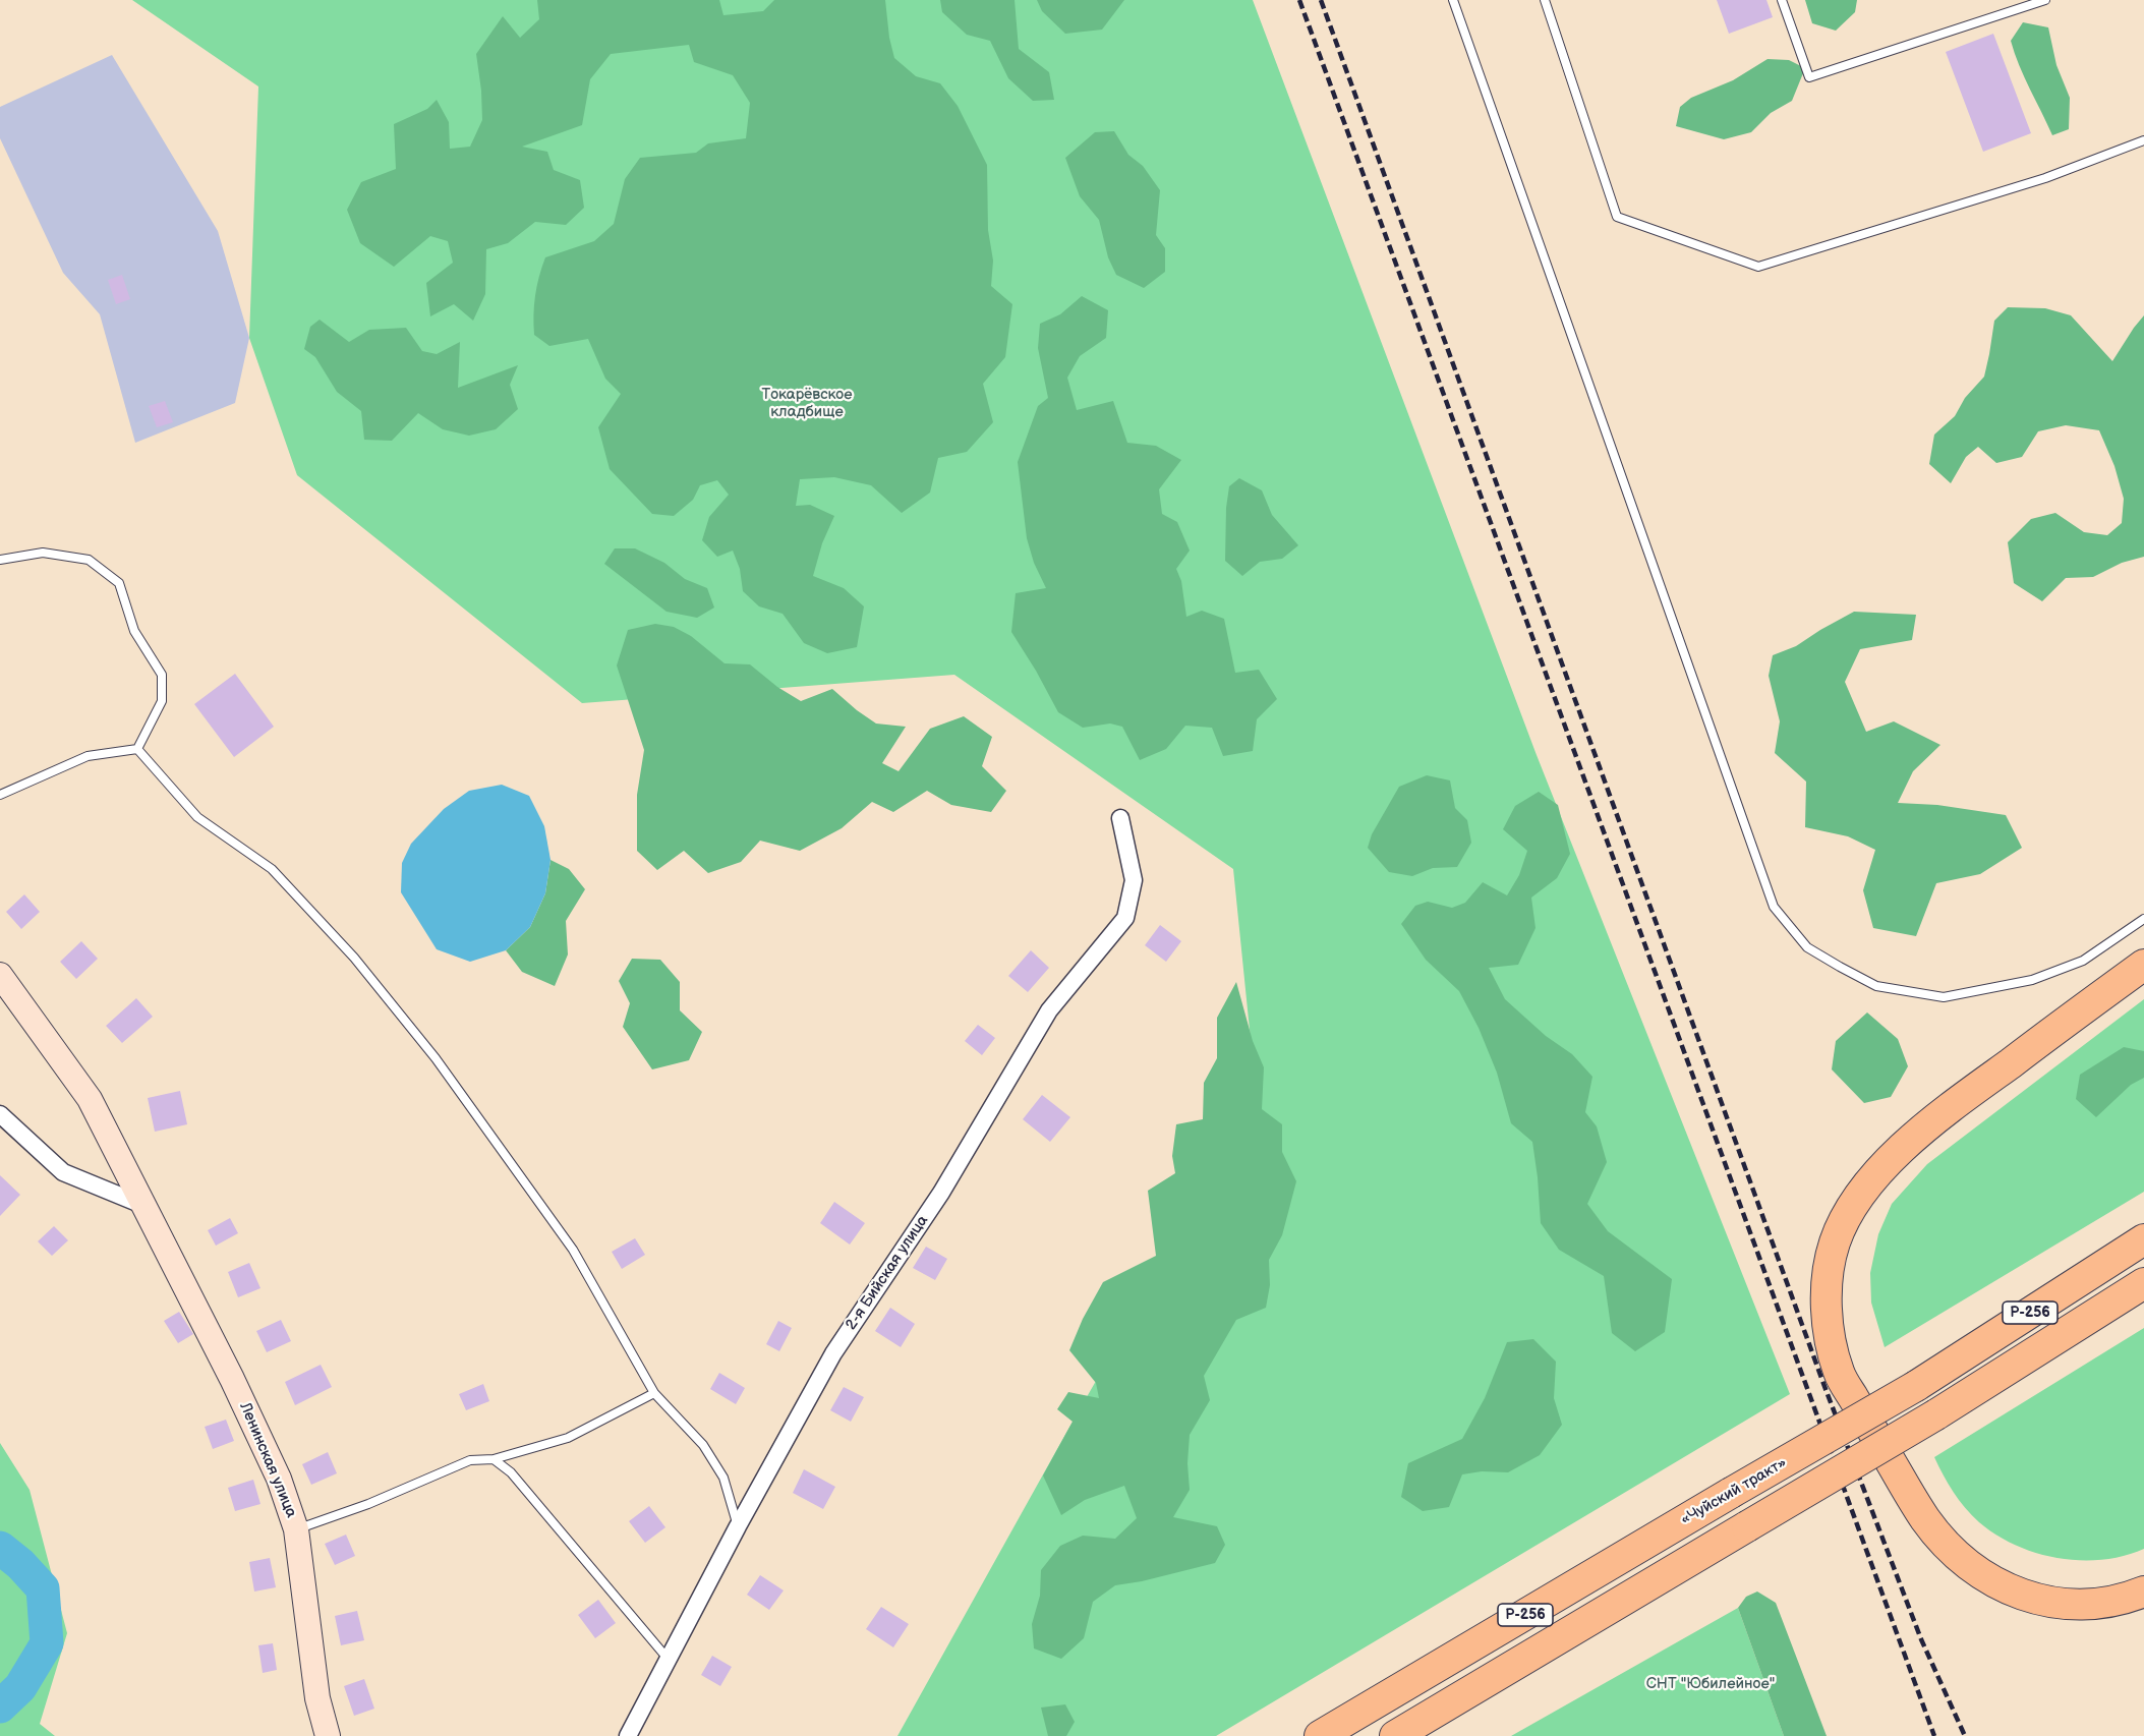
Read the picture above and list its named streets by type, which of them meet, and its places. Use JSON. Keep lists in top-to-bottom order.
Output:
{
  "streets": {
    "highway": ["Р-256", "«Чуйский тракт»"],
    "street": ["2-я Бийская улица", "Ленинская улица"]
  },
  "parks": ["Токарёвское кладбище", "СНТ \"Юбилейное\""]
}
